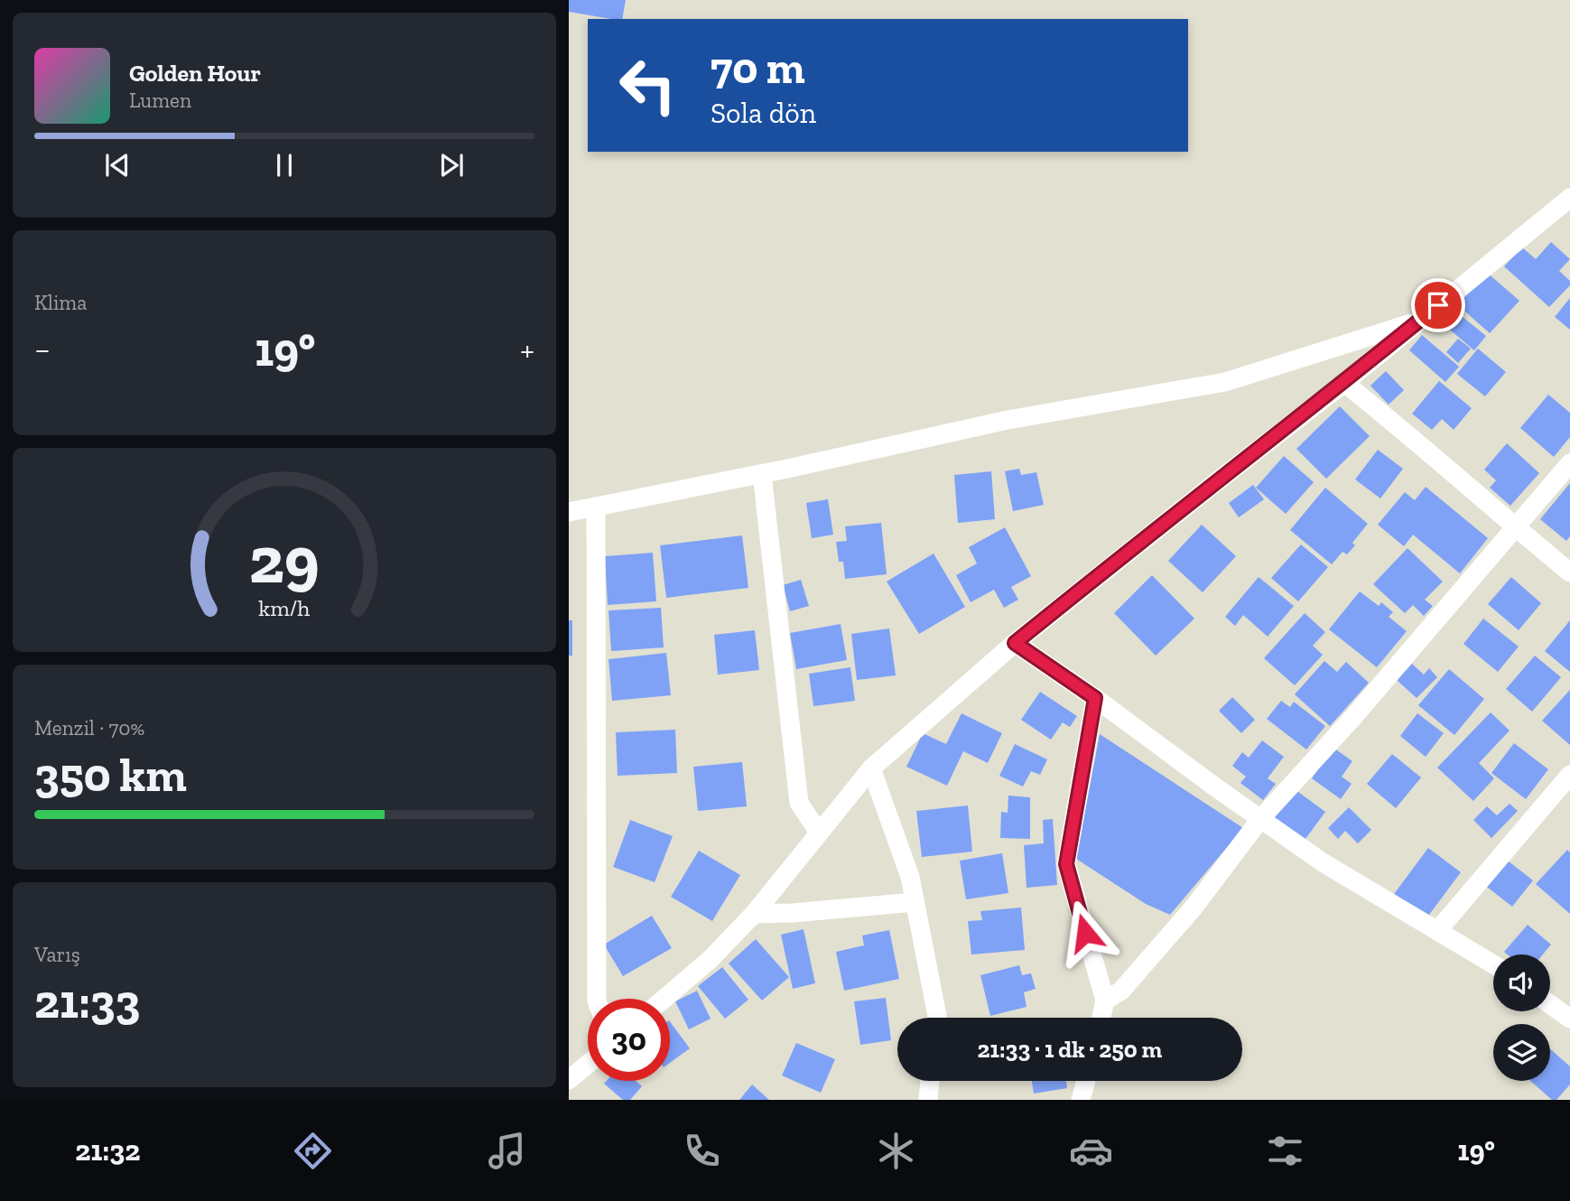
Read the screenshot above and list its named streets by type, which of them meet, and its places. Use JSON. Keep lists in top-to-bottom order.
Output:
{
  "page": {
    "turn": ["70 m", "Sola dön"],
    "song": ["Golden Hour", "Lumen"],
    "tile": [
      "Klima",
      ["Menzil · 70%", "350 km"],
      ["Varış", "21:33"]
    ],
    "heat": ["−", "19°", "+"],
    "limit": "30",
    "trip": "21:33 · 1 dk · 250 m",
    "tabs": ["21:32", "19°"],
    "gauge": ["29", "km/h"]
  }
}
